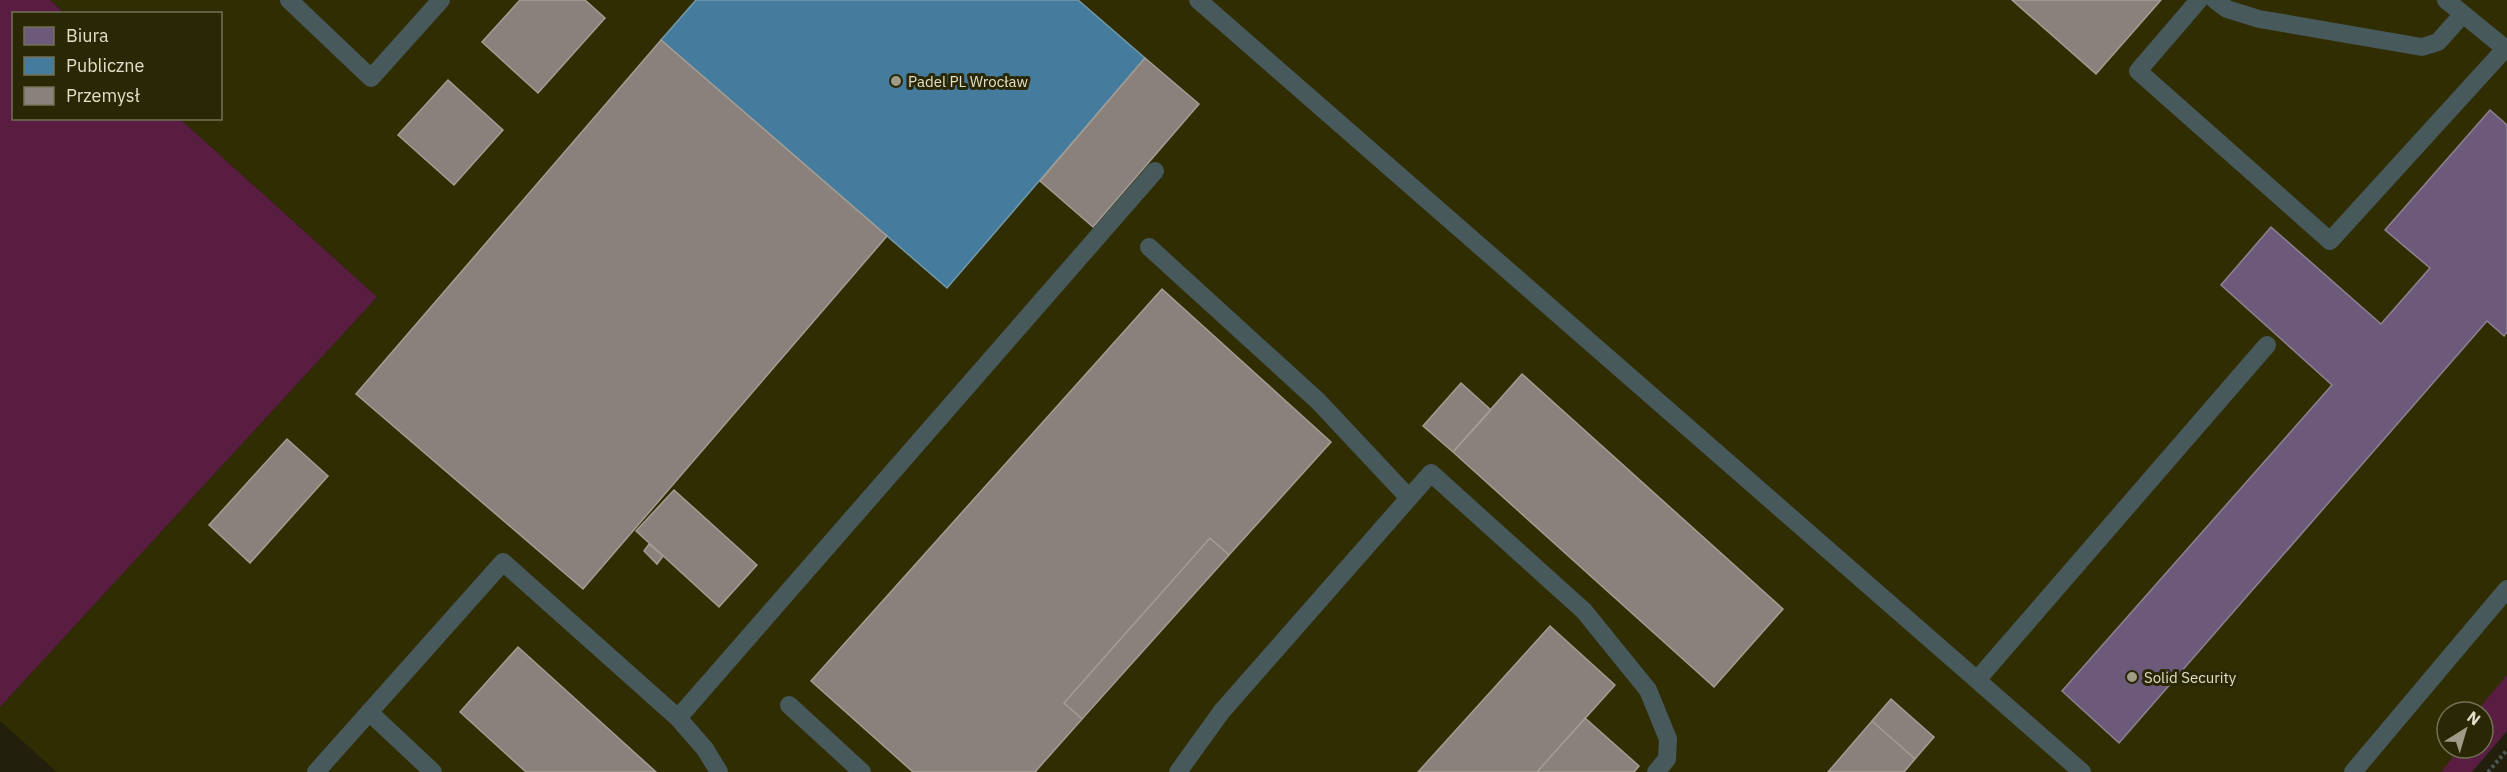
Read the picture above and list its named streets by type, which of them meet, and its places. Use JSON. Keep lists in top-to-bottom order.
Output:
{
  "places": ["Padel PL Wrocław", "Solid Security"],
  "legend": ["Biura", "Publiczne", "Przemysł"],
  "north": "top right"
}
